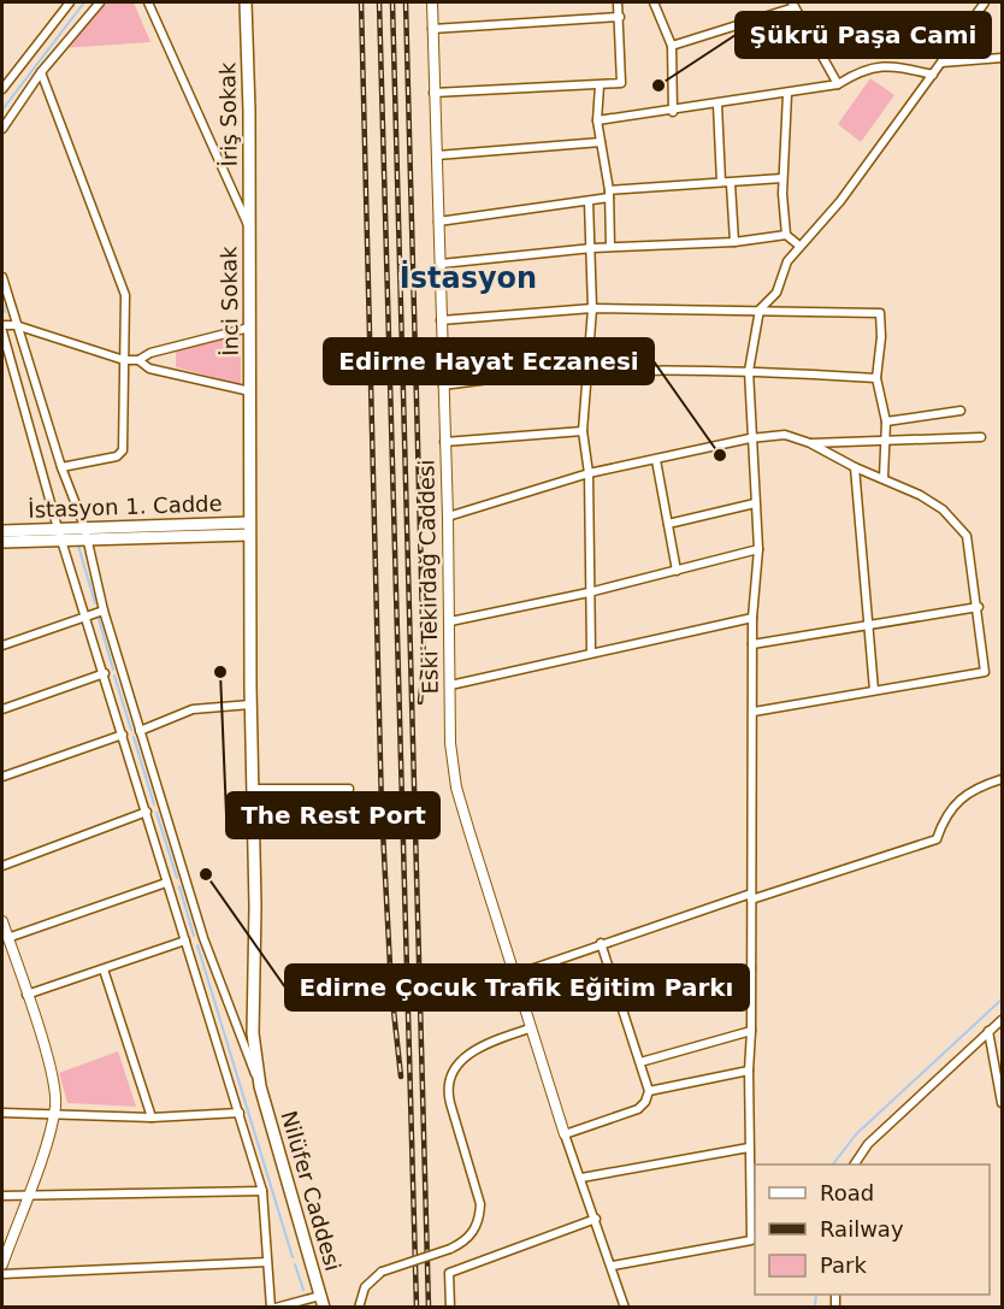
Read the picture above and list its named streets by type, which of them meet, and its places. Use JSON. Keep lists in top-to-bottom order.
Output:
{
  "streets": {
    "main road": [
      "İriş Sokak",
      "İnci Sokak",
      "İstasyon 1. Cadde",
      "Nilüfer Caddesi"
    ],
    "street": ["Eski Tekirdağ Caddesi"]
  },
  "crossings": [
    ["İriş Sokak", "İnci Sokak"],
    ["İnci Sokak", "İstasyon 1. Cadde"],
    ["İnci Sokak", "Nilüfer Caddesi"]
  ],
  "districts": ["İstasyon"],
  "places": [
    "Şükrü Paşa Cami",
    "Edirne Hayat Eczanesi",
    "The Rest Port",
    "Edirne Çocuk Trafik Eğitim Parkı"
  ],
  "legend": ["Road", "Railway", "Park"]
}
